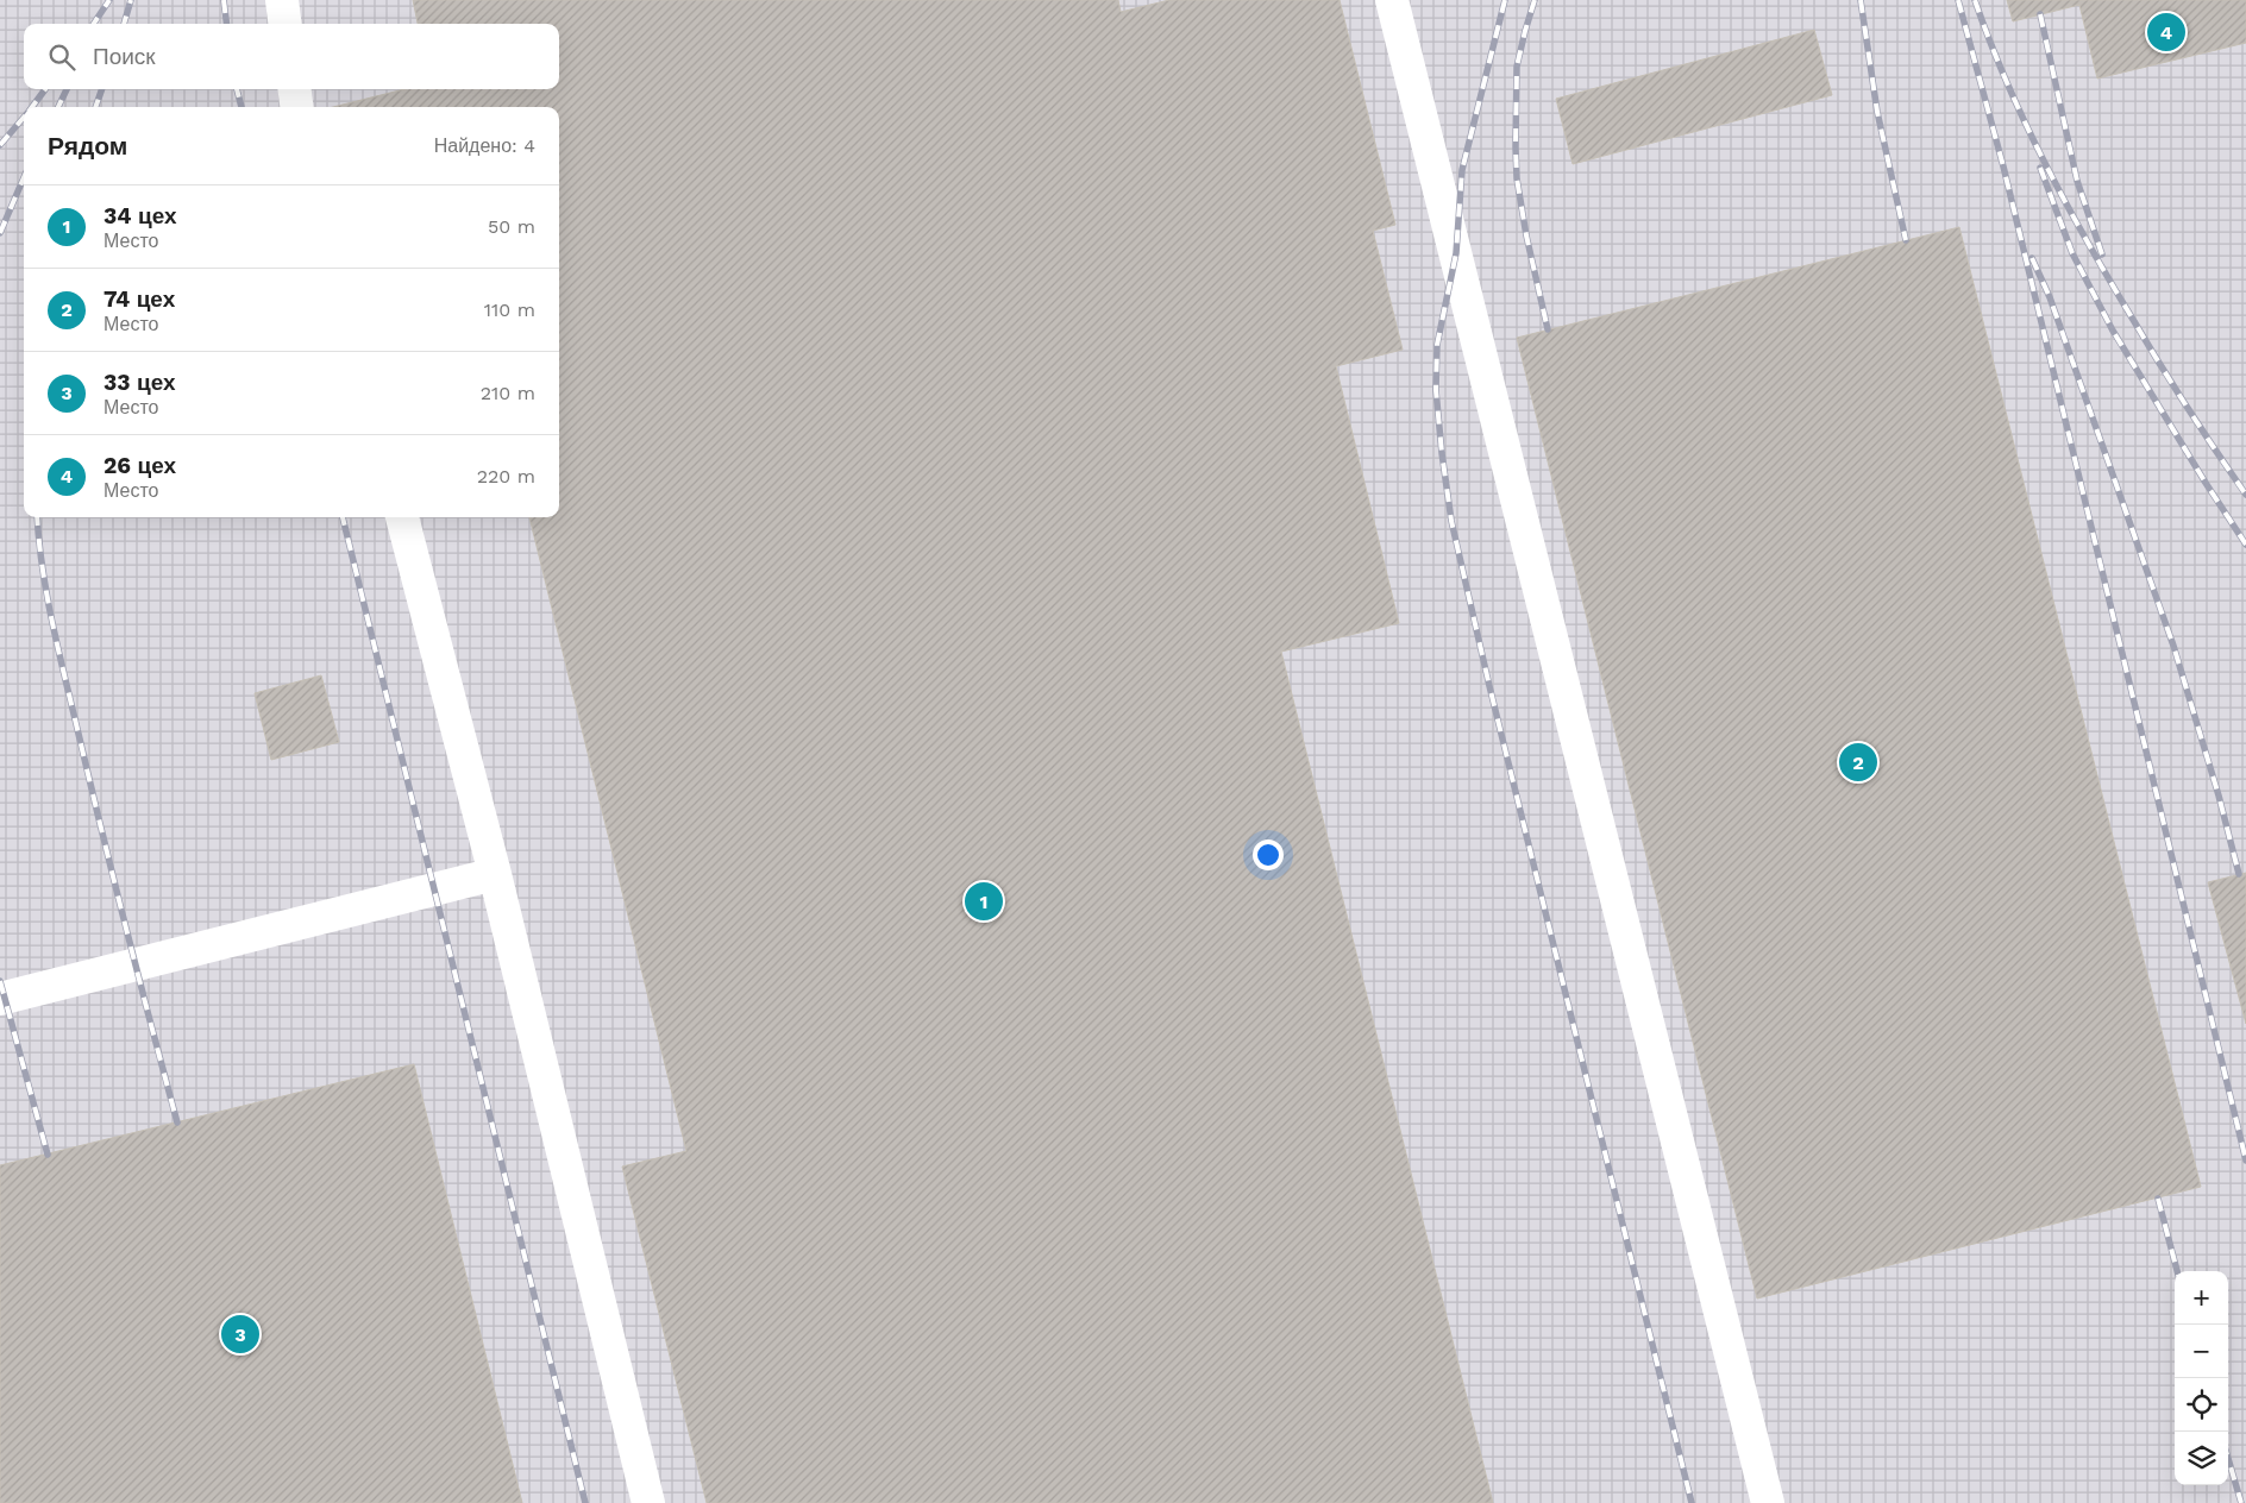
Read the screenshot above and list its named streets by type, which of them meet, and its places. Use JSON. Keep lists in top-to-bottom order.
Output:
{
  "page": {
    "pins": [
      "4",
      "2",
      "1",
      "3"
    ],
    "search": "Поиск",
    "heading": ["Рядом", "Найдено: 4"],
    "list": [
      {
        "mark": "1",
        "name": "34 цех",
        "note": "Место",
        "value": "50 m"
      },
      {
        "mark": "2",
        "name": "74 цех",
        "note": "Место",
        "value": "110 m"
      },
      {
        "mark": "3",
        "name": "33 цех",
        "note": "Место",
        "value": "210 m"
      },
      {
        "mark": "4",
        "name": "26 цех",
        "note": "Место",
        "value": "220 m"
      }
    ],
    "map_buttons": ["+", "−"]
  }
}
